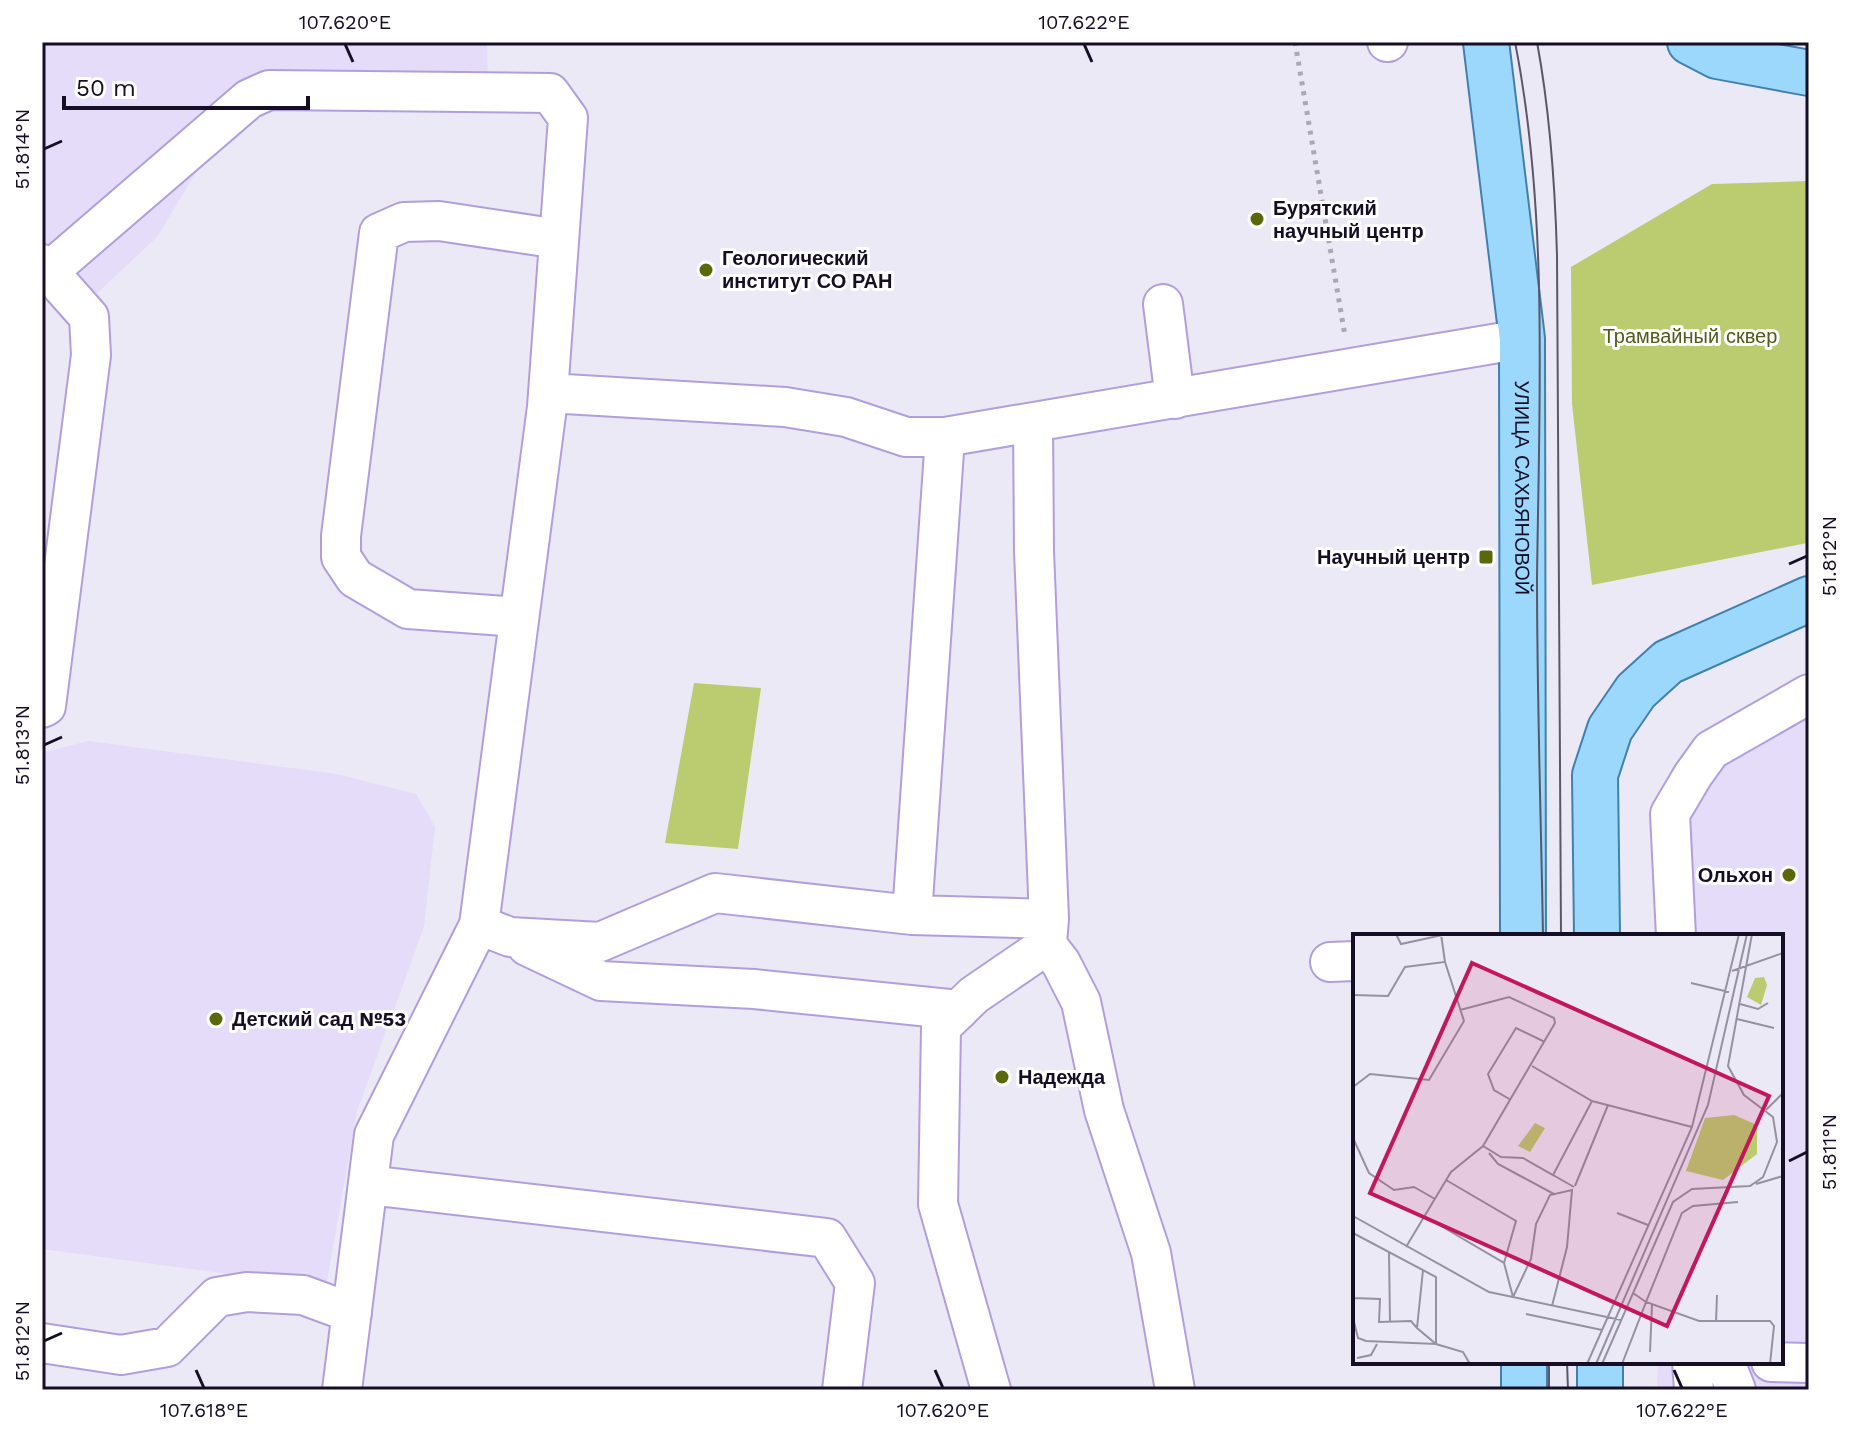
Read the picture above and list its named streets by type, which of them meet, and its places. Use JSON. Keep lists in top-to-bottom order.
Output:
{
  "streets": {
    "main road": ["УЛИЦА САХЬЯНОВОЙ"]
  },
  "parks": ["Трамвайный сквер"],
  "places": {
    "other": [
      "Бурятский научный центр",
      "Геологический институт СО РАН",
      "Ольхон",
      "Детский сад №53",
      "Надежда"
    ],
    "transit": ["Научный центр"]
  },
  "scale_bar": "50 m",
  "coordinates": [
    "107.620°E",
    "107.622°E",
    "51.814°N",
    "51.812°N",
    "51.813°N",
    "51.811°N",
    "107.618°E"
  ]
}
